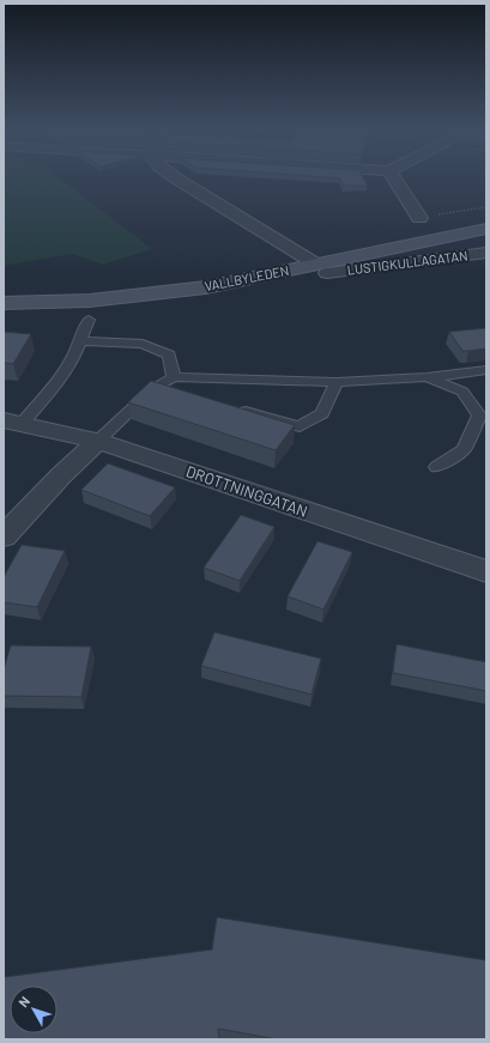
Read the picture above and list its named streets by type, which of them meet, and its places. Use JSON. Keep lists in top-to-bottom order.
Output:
{
  "streets": {
    "main road": ["VALLBYLEDEN"],
    "street": ["LUSTIGKULLAGATAN", "DROTTNINGGATAN"]
  },
  "crossings": [
    ["LUSTIGKULLAGATAN", "VALLBYLEDEN"]
  ],
  "north": "top left"
}
